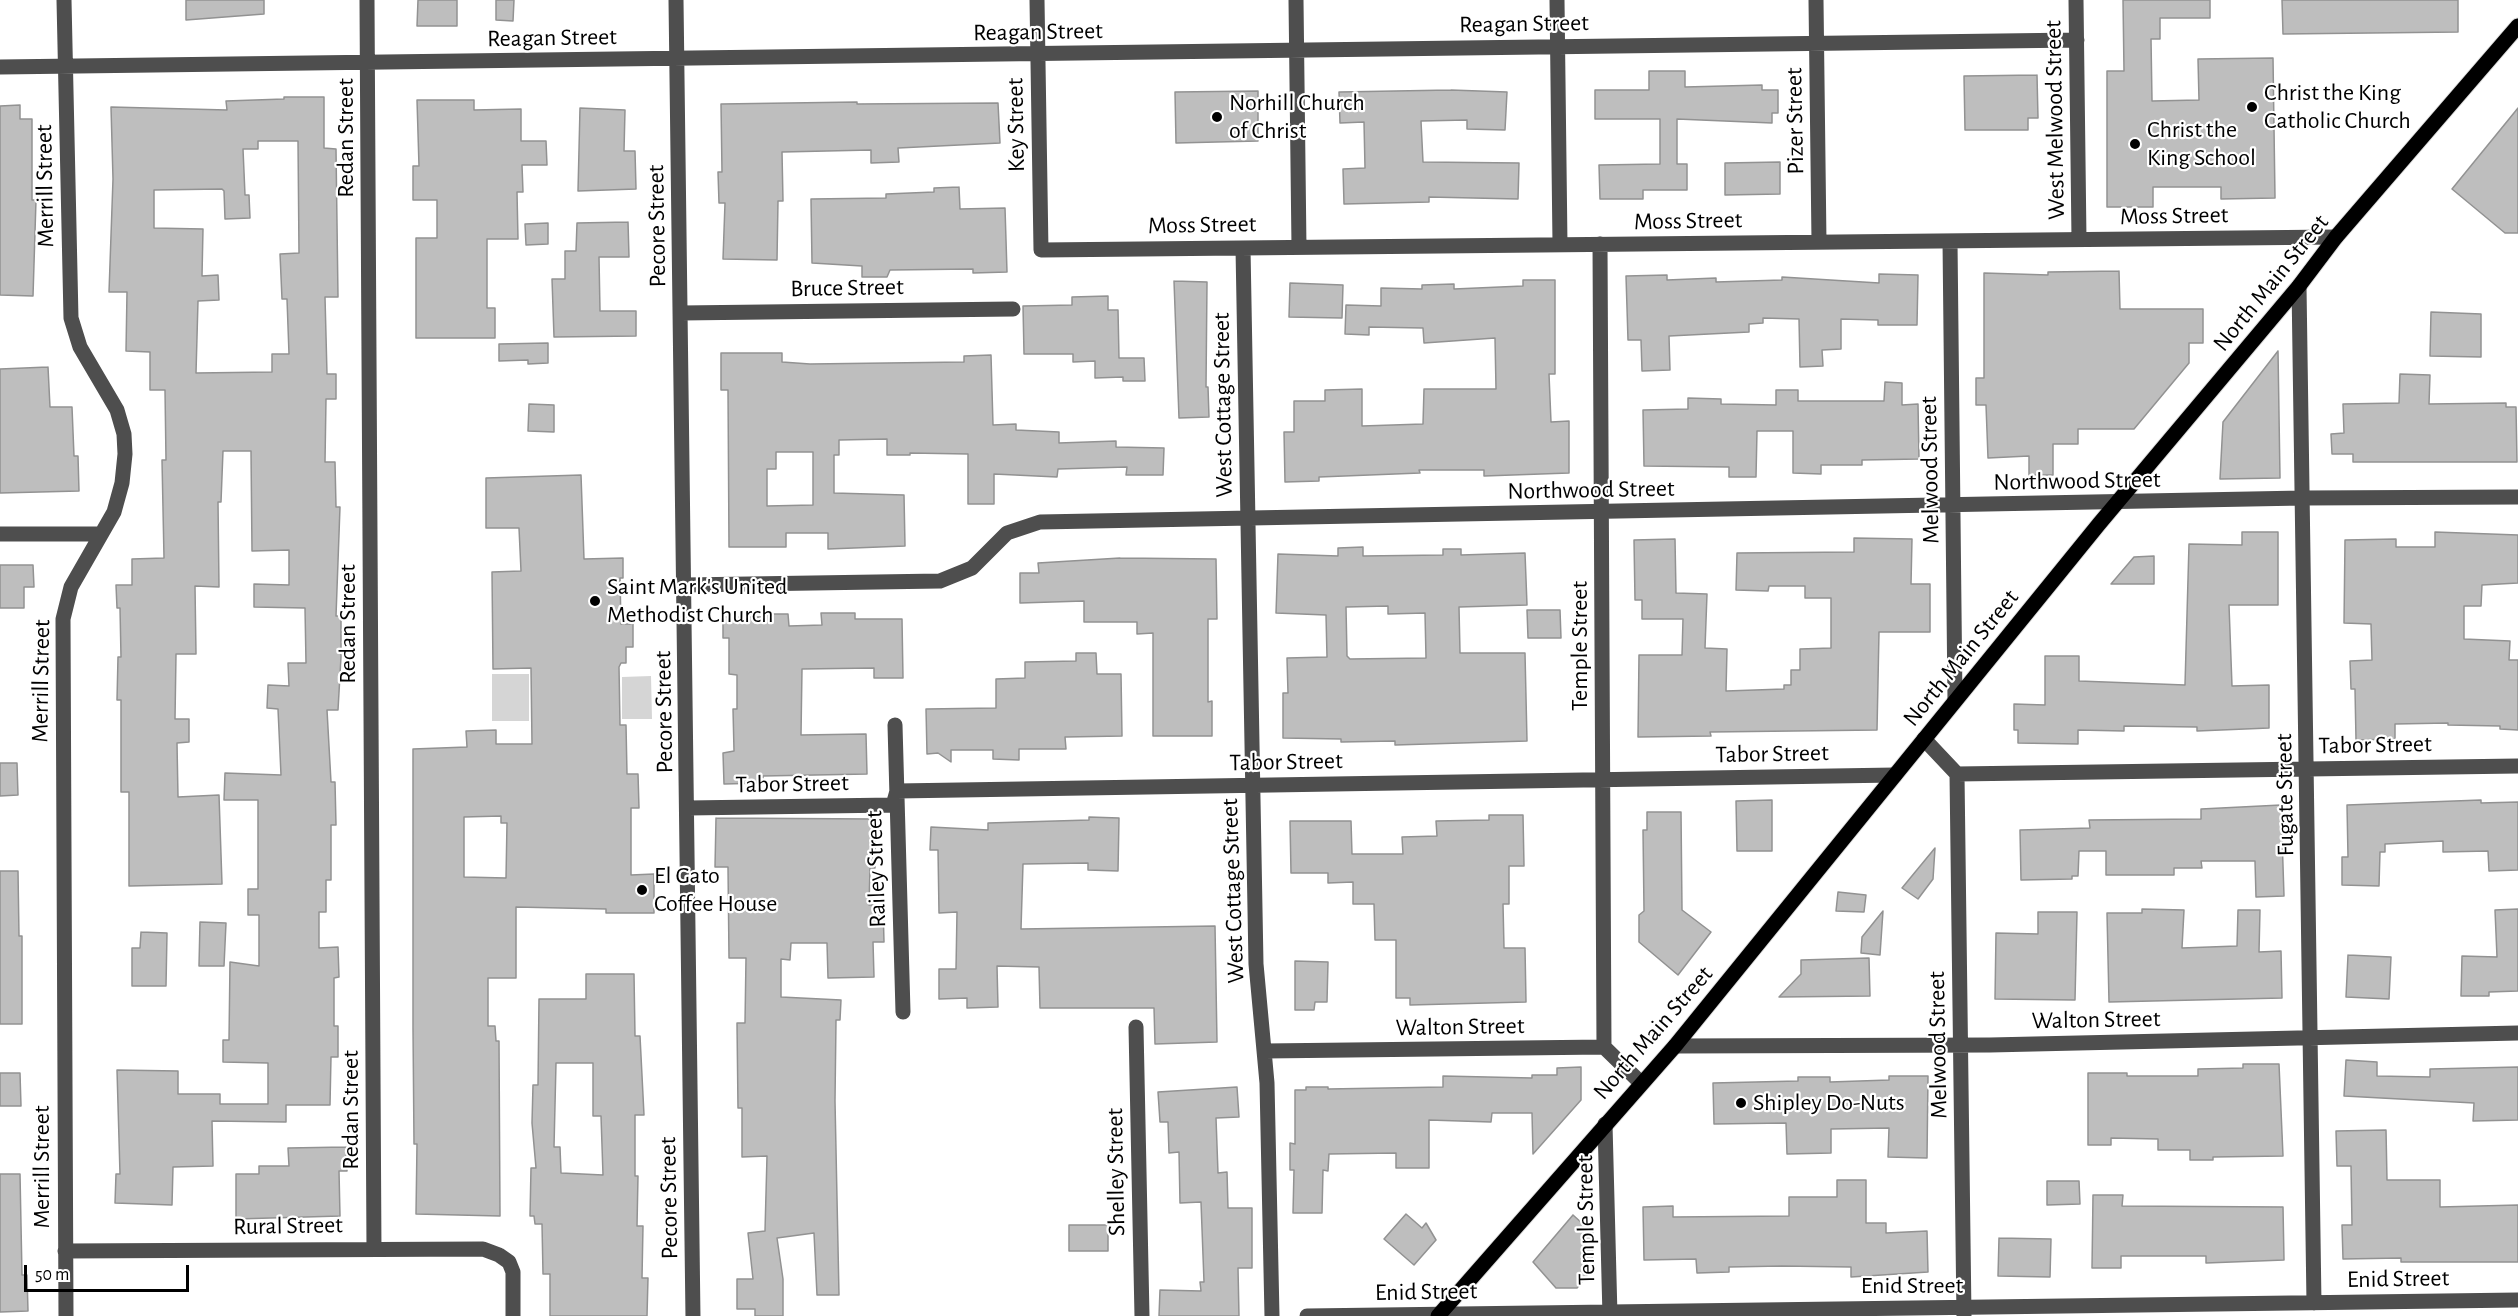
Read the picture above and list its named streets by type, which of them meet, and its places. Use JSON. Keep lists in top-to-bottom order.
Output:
{
  "streets": {
    "main road": ["North Main Street"],
    "street": [
      "Reagan Street",
      "West Melwood Street",
      "Pizer Street",
      "Key Street",
      "Redan Street",
      "Merrill Street",
      "Moss Street",
      "Pecore Street",
      "Bruce Street",
      "West Cottage Street",
      "Melwood Street",
      "Northwood Street",
      "Temple Street",
      "Tabor Street",
      "Fugate Street",
      "Railey Street",
      "Walton Street",
      "Shelley Street",
      "Rural Street",
      "Enid Street"
    ]
  },
  "crossings": [
    ["Reagan Street", "West Melwood Street"],
    ["Reagan Street", "Pizer Street"],
    ["Reagan Street", "Key Street"],
    ["Reagan Street", "Redan Street"],
    ["Reagan Street", "Merrill Street"],
    ["Reagan Street", "Pecore Street"],
    ["West Melwood Street", "Moss Street"],
    ["Pizer Street", "Moss Street"],
    ["Key Street", "Moss Street"],
    ["Redan Street", "Rural Street"],
    ["Merrill Street", "Rural Street"],
    ["Moss Street", "North Main Street"],
    ["Moss Street", "West Cottage Street"],
    ["Moss Street", "Melwood Street"],
    ["Moss Street", "Temple Street"],
    ["Pecore Street", "Bruce Street"],
    ["Pecore Street", "Northwood Street"],
    ["Pecore Street", "Tabor Street"],
    ["North Main Street", "Melwood Street"],
    ["North Main Street", "Northwood Street"],
    ["North Main Street", "Temple Street"],
    ["North Main Street", "Tabor Street"],
    ["North Main Street", "Fugate Street"],
    ["North Main Street", "Walton Street"],
    ["North Main Street", "Enid Street"],
    ["West Cottage Street", "Northwood Street"],
    ["West Cottage Street", "Tabor Street"],
    ["West Cottage Street", "Walton Street"],
    ["Melwood Street", "Northwood Street"],
    ["Melwood Street", "Tabor Street"],
    ["Melwood Street", "Walton Street"],
    ["Melwood Street", "Enid Street"],
    ["Northwood Street", "Temple Street"],
    ["Northwood Street", "Fugate Street"],
    ["Temple Street", "Tabor Street"],
    ["Temple Street", "Walton Street"],
    ["Temple Street", "Enid Street"],
    ["Tabor Street", "Fugate Street"],
    ["Tabor Street", "Railey Street"],
    ["Fugate Street", "Walton Street"],
    ["Fugate Street", "Enid Street"]
  ],
  "places": [
    "Christ the King Catholic Church",
    "Norhill Church of Christ",
    "Christ the King School",
    "Saint Mark's United Methodist Church",
    "El Gato Coffee House",
    "Shipley Do-Nuts"
  ],
  "scale_bar": "50 m"
}
